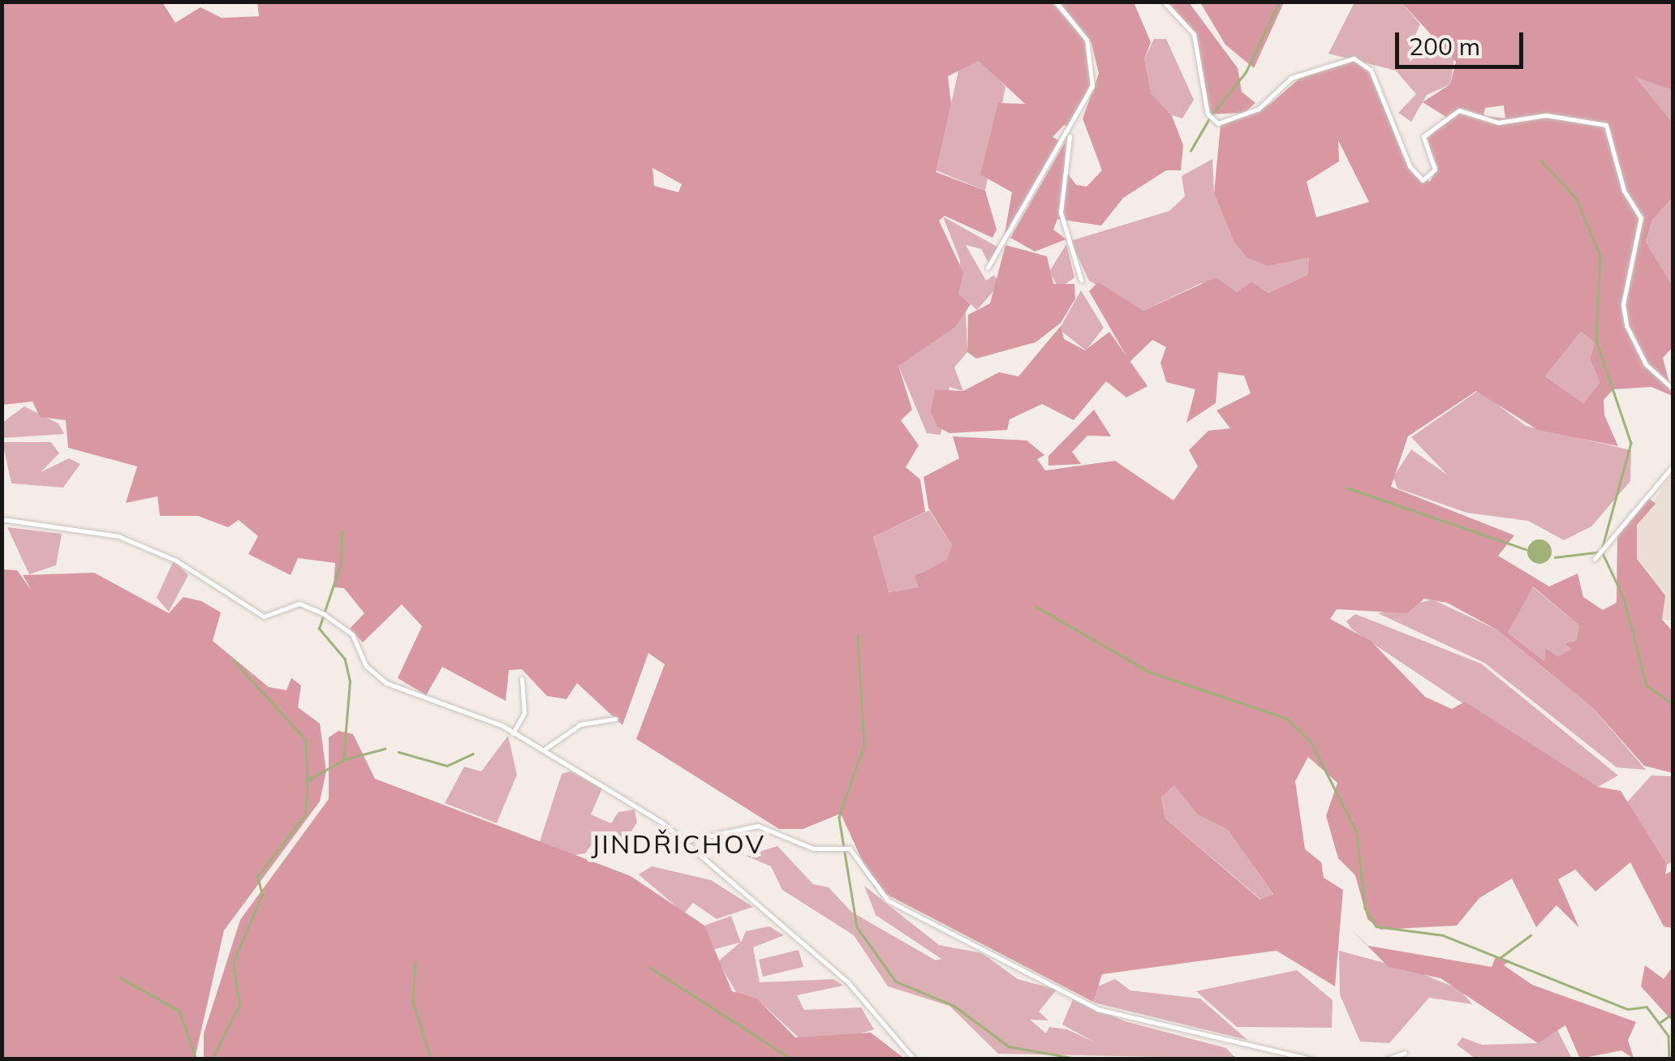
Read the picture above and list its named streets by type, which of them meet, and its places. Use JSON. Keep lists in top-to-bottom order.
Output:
{
  "districts": ["JINDŘICHOV"],
  "scale_bar": "200 m"
}
